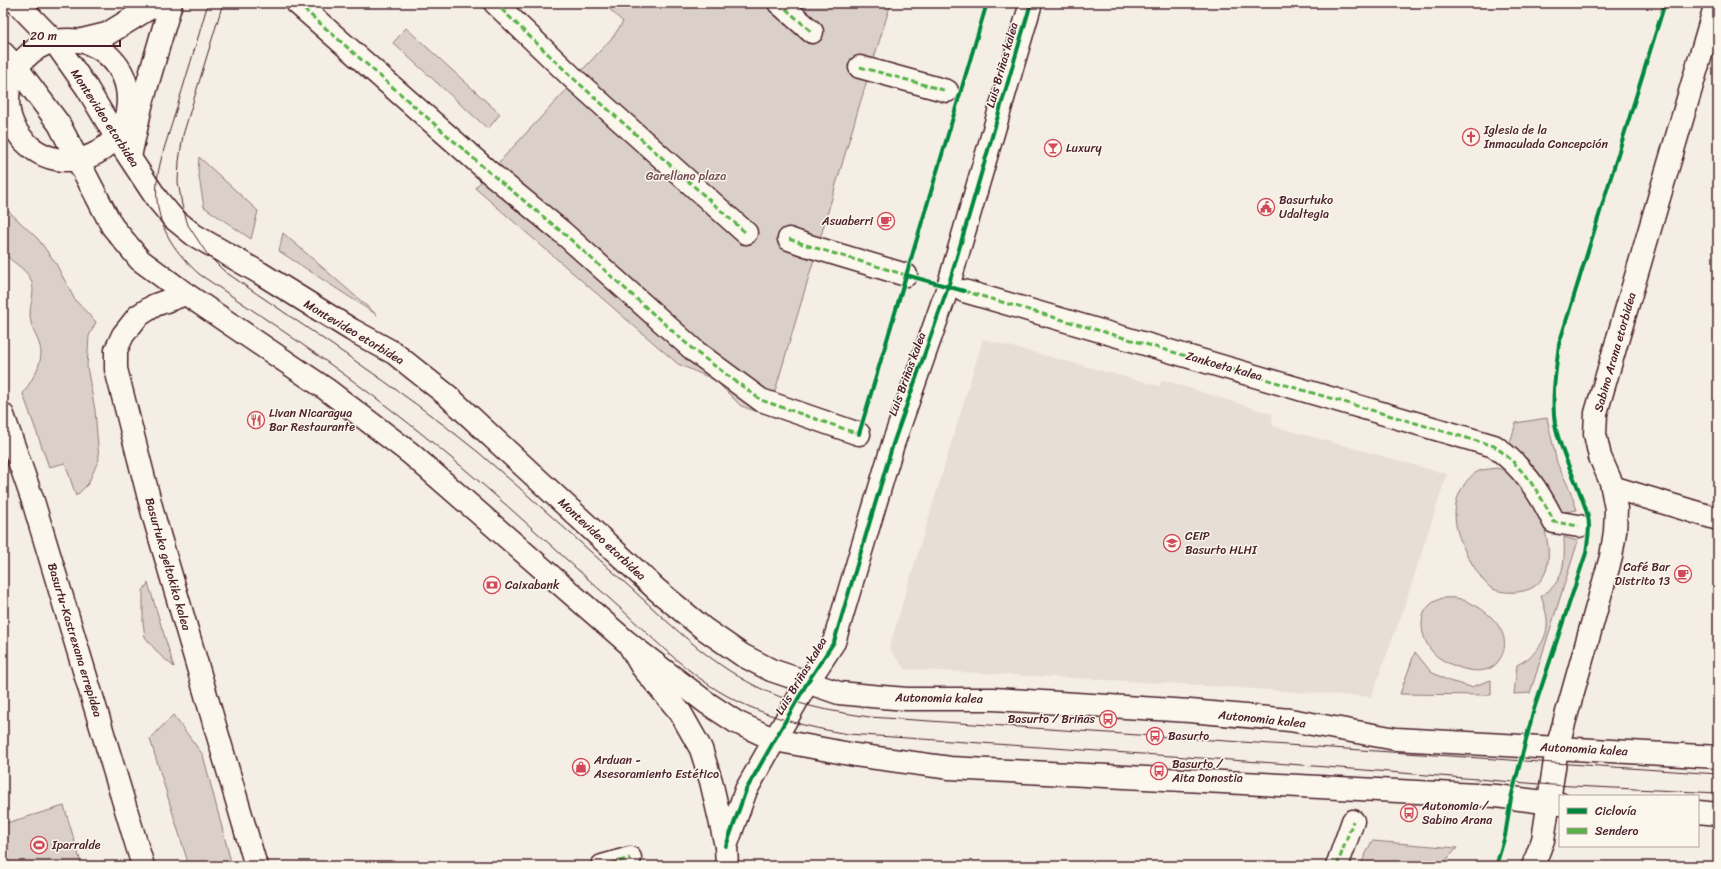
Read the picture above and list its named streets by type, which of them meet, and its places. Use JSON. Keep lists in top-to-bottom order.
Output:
{
  "streets": {
    "street": [
      "Luis Briñas kalea",
      "Montevideo etorbidea",
      "Sabino Arana etorbidea",
      "Zankoeta kalea",
      "Basurtuko geltokiko kalea",
      "Basurtu-Kastrexana errepidea",
      "Autonomia kalea"
    ]
  },
  "crossings": [
    ["Luis Briñas kalea", "Montevideo etorbidea"],
    ["Luis Briñas kalea", "Autonomia kalea"],
    ["Montevideo etorbidea", "Autonomia kalea"],
    ["Sabino Arana etorbidea", "Autonomia kalea"]
  ],
  "parks": ["Garellano plaza"],
  "places": {
    "church": ["Iglesia de la Inmaculada Concepción"],
    "bar": ["Luxury"],
    "public building": ["Basurtuko Udaltegia"],
    "cafe": ["Asuaberri", "Café Bar Distrito 13"],
    "restaurant": ["Livan Nicaragua Bar Restaurante"],
    "school or university": ["CEIP Basurto HLHI"],
    "bank": ["Caixabank"],
    "bus stop": [
      "Basurto / Briñas",
      "Basurto",
      "Basurto / Aita Donostia",
      "Autonomia / Sabino Arana"
    ],
    "shop": ["Arduan - Asesoramiento Estético"],
    "sports": ["Iparralde"]
  },
  "legend": ["Ciclovía", "Sendero"],
  "scale_bar": "20 m"
}
